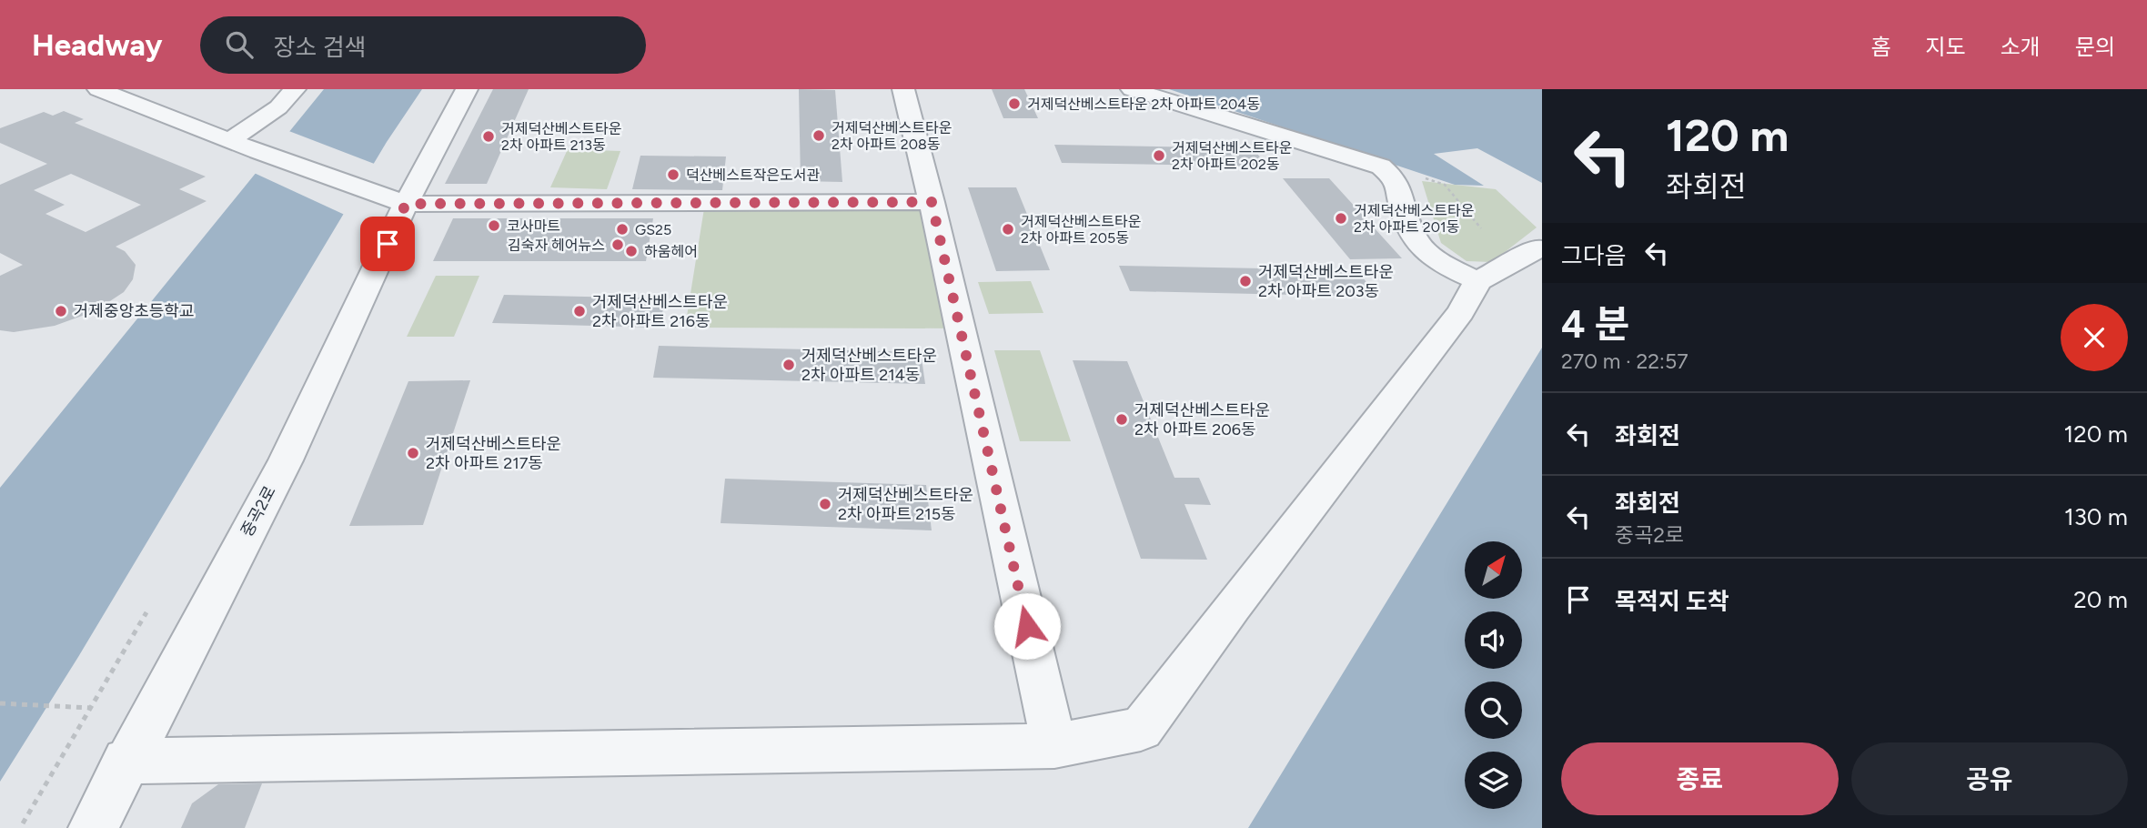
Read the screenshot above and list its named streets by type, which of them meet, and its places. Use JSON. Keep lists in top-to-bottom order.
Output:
{
  "streets": {
    "street": ["중곡2로"]
  },
  "places": [
    "거제덕산베스트타운 2차 아파트 204동",
    "거제덕산베스트타운 2차 아파트 208동",
    "거제덕산베스트타운 2차 아파트 213동",
    "거제덕산베스트타운 2차 아파트 202동",
    "덕산베스트작은도서관",
    "거제덕산베스트타운 2차 아파트 201동",
    "코사마트",
    "GS25",
    "거제덕산베스트타운 2차 아파트 205동",
    "김숙자 헤어뉴스",
    "하움헤어",
    "거제덕산베스트타운 2차 아파트 203동",
    "거제중앙초등학교",
    "거제덕산베스트타운 2차 아파트 216동",
    "거제덕산베스트타운 2차 아파트 214동",
    "거제덕산베스트타운 2차 아파트 206동",
    "거제덕산베스트타운 2차 아파트 217동",
    "거제덕산베스트타운 2차 아파트 215동"
  ],
  "north": "top right",
  "page": {
    "header": "Headway",
    "search": "장소 검색",
    "nav": [
      "홈",
      "지도",
      "소개",
      "문의"
    ],
    "turn": ["120 m", "좌회전"],
    "then": "그다음",
    "heading": ["4 분", "270 m · 22:57"],
    "list": [
      {
        "name": "좌회전",
        "value": "120 m"
      },
      {
        "name": "좌회전",
        "note": "중곡2로",
        "value": "130 m"
      },
      {
        "name": "목적지 도착",
        "value": "20 m"
      }
    ],
    "buttons": ["종료", "공유"]
  }
}
